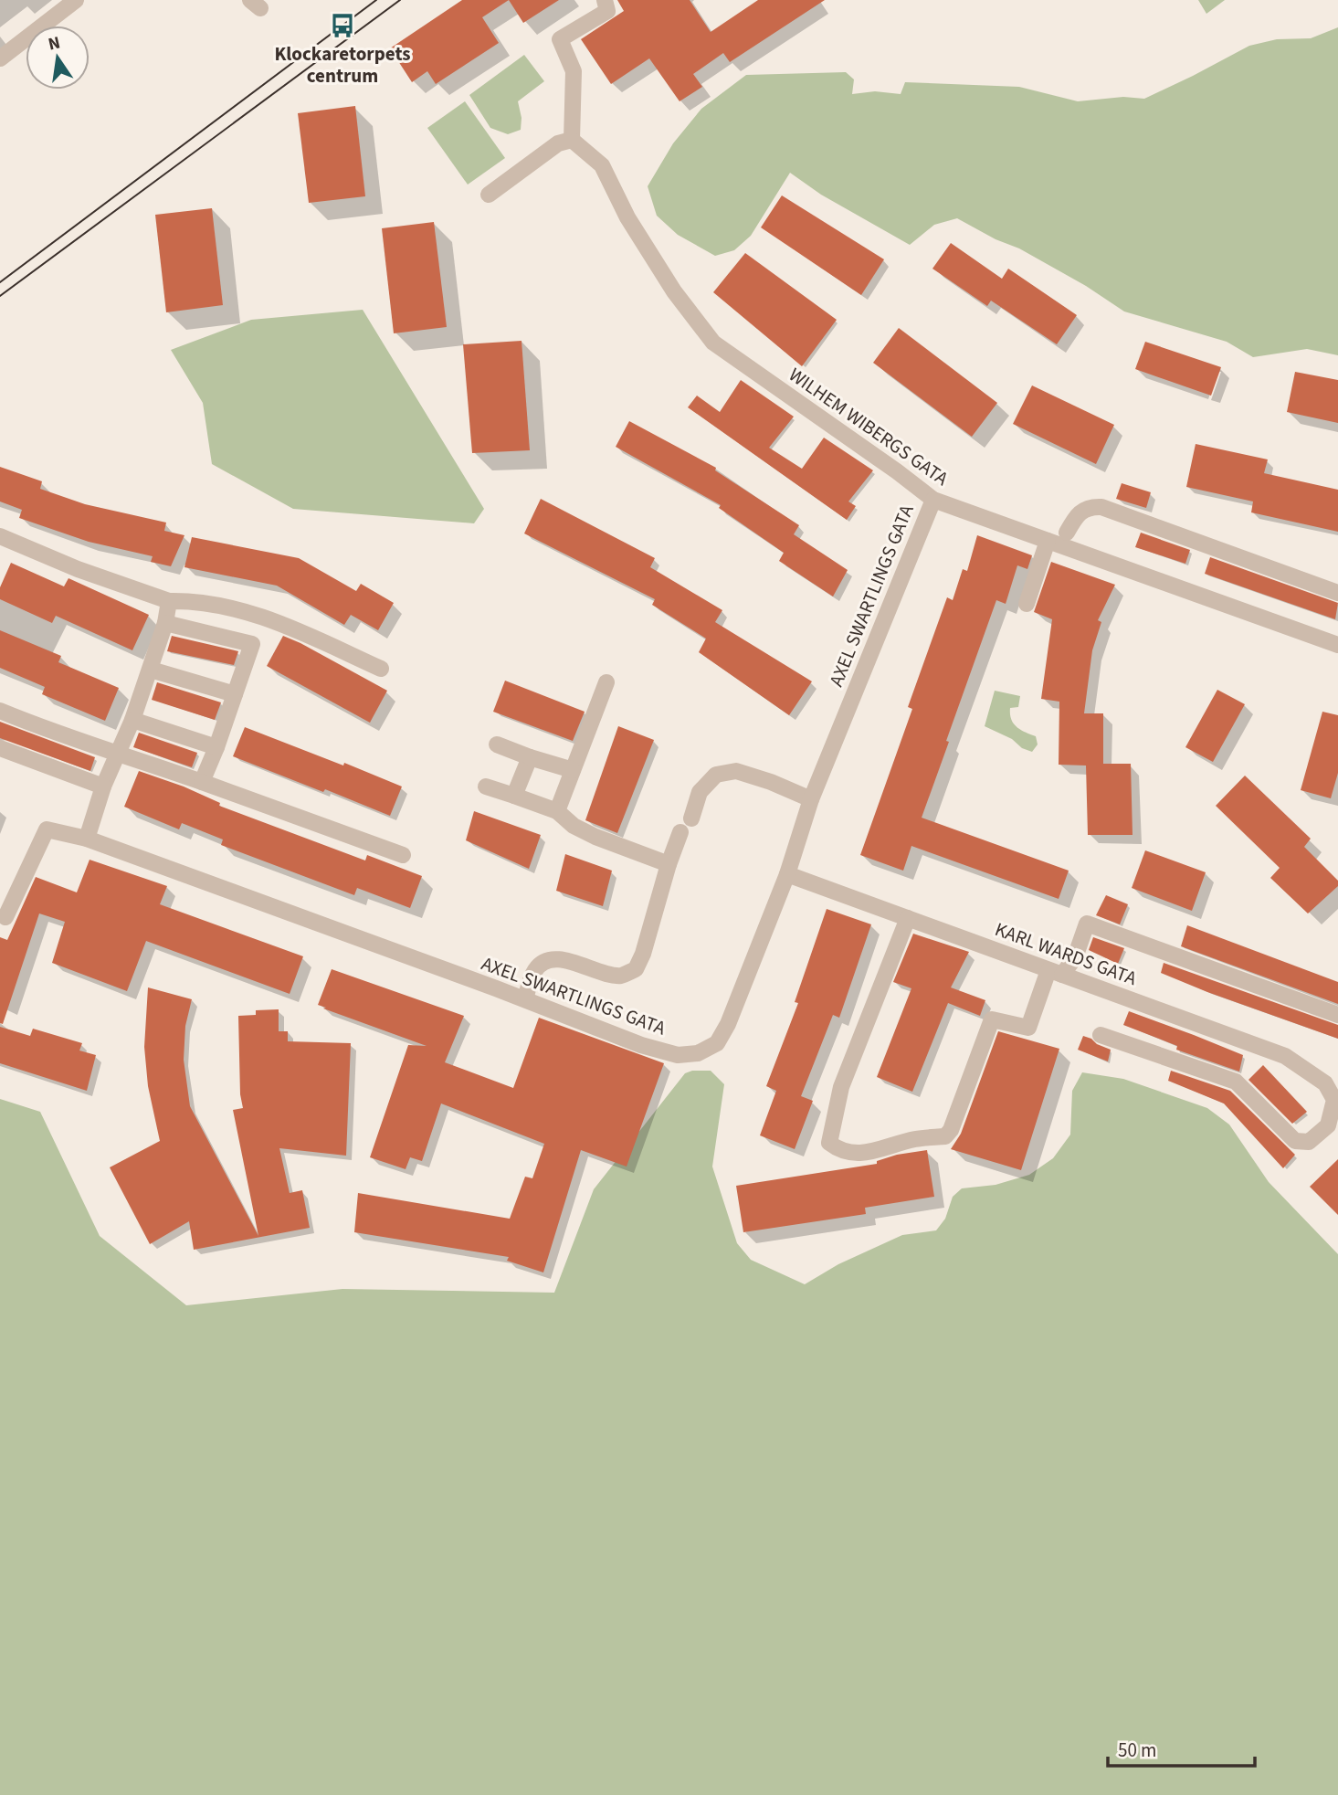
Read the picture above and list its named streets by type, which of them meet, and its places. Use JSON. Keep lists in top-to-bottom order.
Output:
{
  "streets": {
    "street": ["WILHEM WIBERGS GATA", "AXEL SWARTLINGS GATA", "KARL WARDS GATA"]
  },
  "crossings": [
    ["WILHEM WIBERGS GATA", "AXEL SWARTLINGS GATA"],
    ["AXEL SWARTLINGS GATA", "KARL WARDS GATA"]
  ],
  "places": {
    "bus stop": ["Klockaretorpets centrum"]
  },
  "scale_bar": "50 m",
  "north": "top"
}
